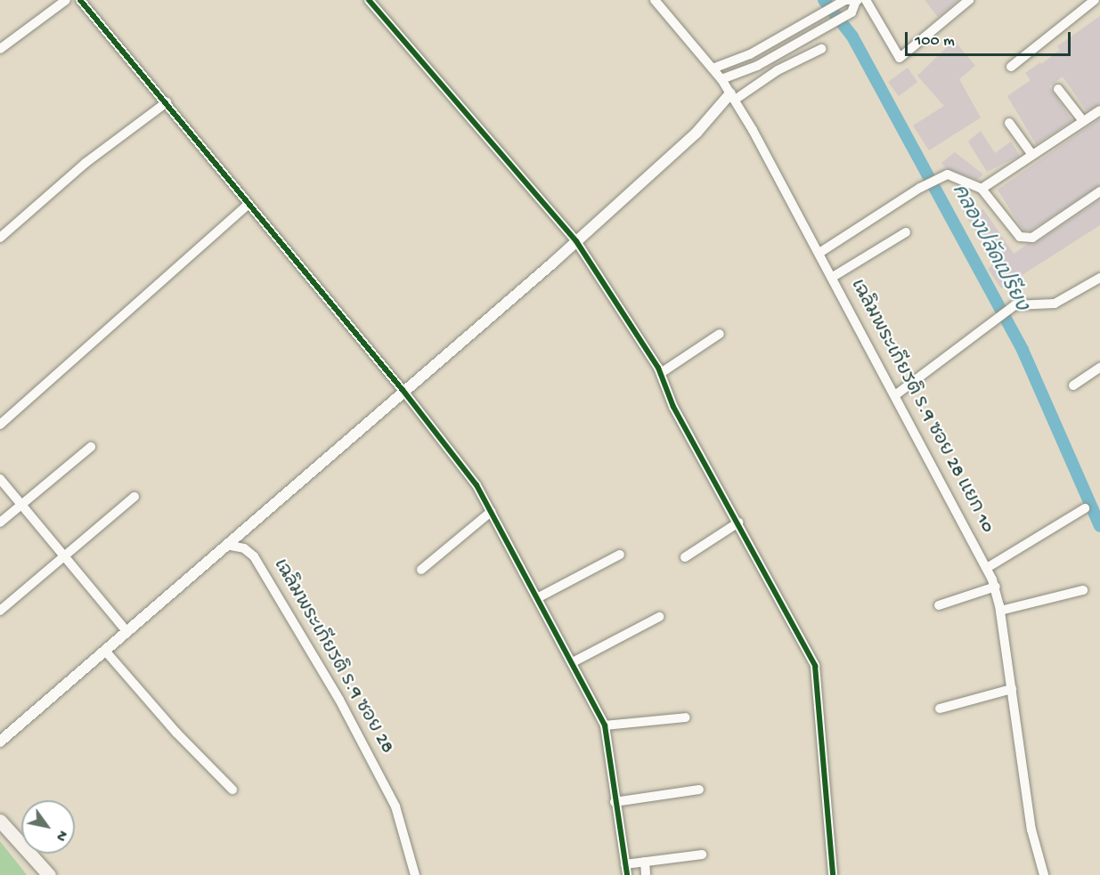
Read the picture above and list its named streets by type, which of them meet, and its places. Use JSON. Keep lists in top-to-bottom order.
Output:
{
  "streets": {
    "street": ["เฉลิมพระเกียรติ ร.9 ซอย 28 แยก 10", "เฉลิมพระเกียรติ ร.9 ซอย 28"]
  },
  "water": ["คลองปลัดเปรียง"],
  "scale_bar": "100 m",
  "north": "bottom right"
}
